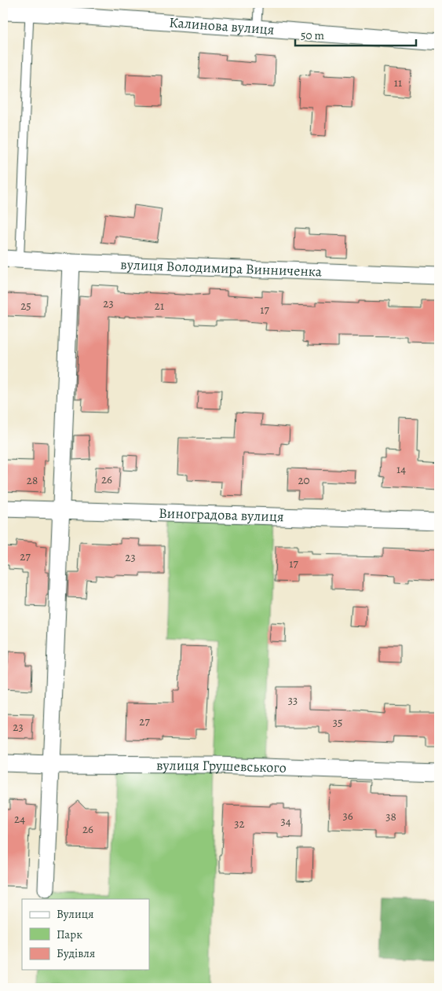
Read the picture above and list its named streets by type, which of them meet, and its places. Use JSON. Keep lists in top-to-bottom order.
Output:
{
  "streets": {
    "street": [
      "Калинова вулиця",
      "вулиця Володимира Винниченка",
      "Виноградова вулиця",
      "вулиця Грушевського"
    ]
  },
  "house_numbers": [
    "11",
    "23",
    "25",
    "21",
    "17",
    "14",
    "26",
    "28",
    "20",
    "27",
    "23",
    "17",
    "33",
    "27",
    "35",
    "23",
    "36",
    "38",
    "24",
    "34",
    "32",
    "26"
  ],
  "legend": ["Вулиця", "Парк", "Будівля"],
  "scale_bar": "50 m"
}
